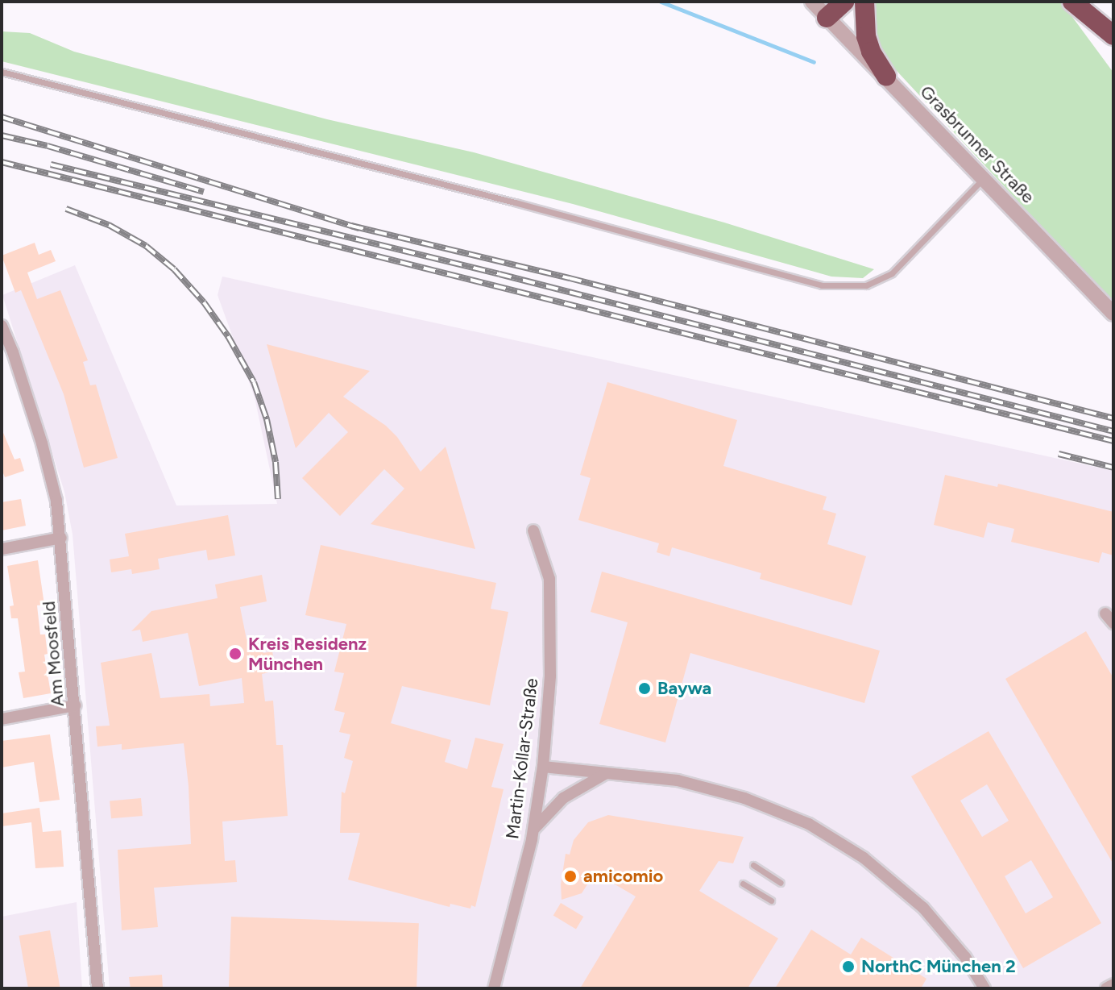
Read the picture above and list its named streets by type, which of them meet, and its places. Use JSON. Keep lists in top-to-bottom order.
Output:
{
  "streets": {
    "street": ["Grasbrunner Straße", "Am Moosfeld", "Martin-Kollar-Straße"]
  },
  "places": [
    "Kreis Residenz München",
    "Baywa",
    "amicomio",
    "NorthC München 2"
  ]
}
